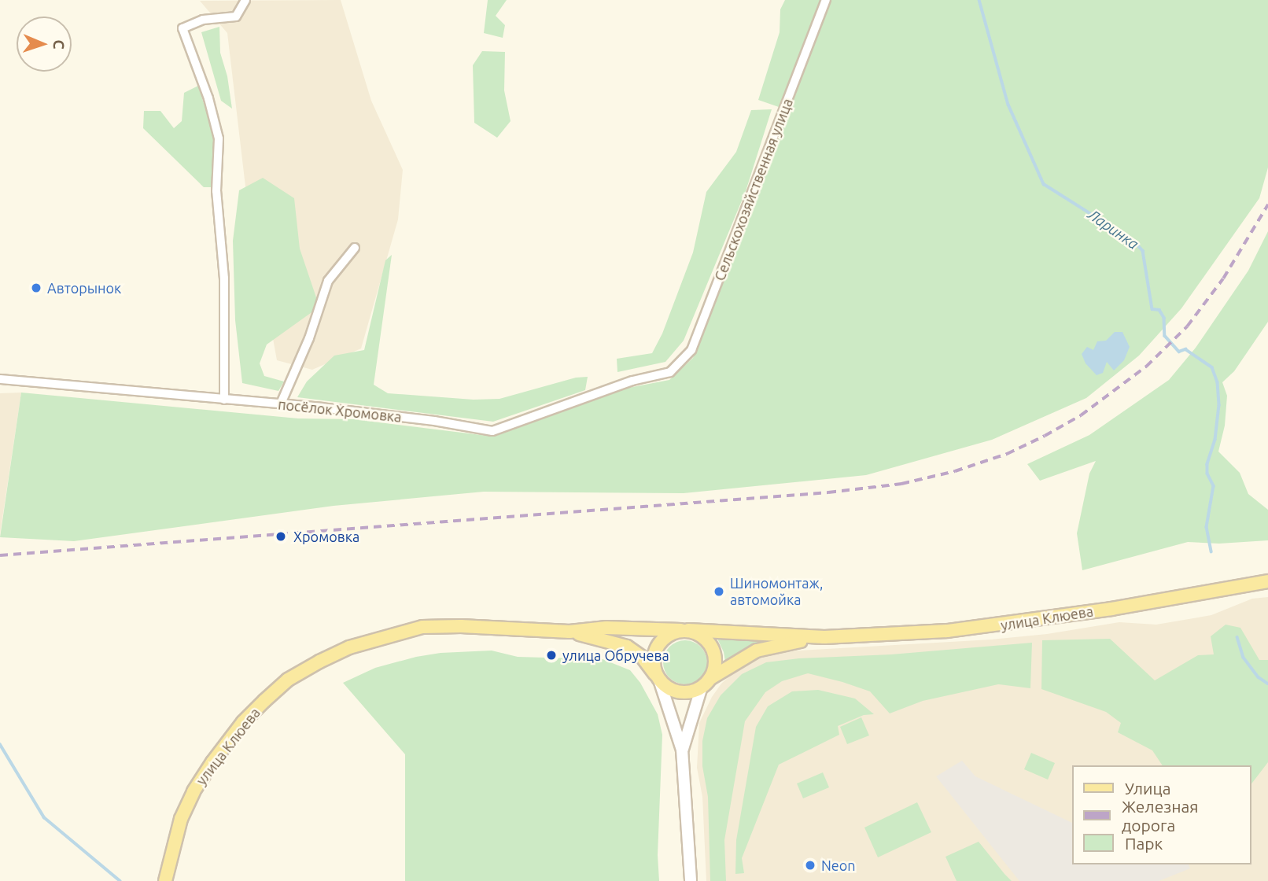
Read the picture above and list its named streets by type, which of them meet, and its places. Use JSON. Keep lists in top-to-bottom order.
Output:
{
  "streets": {
    "main road": ["улица Клюева"],
    "street": ["Сельскохозяйственная улица", "посёлок Хромовка"]
  },
  "crossings": [
    ["Сельскохозяйственная улица", "посёлок Хромовка"]
  ],
  "water": ["Ларинка"],
  "places": [
    "Авторынок",
    "Хромовка",
    "Шиномонтаж, автомойка",
    "улица Обручева",
    "Neon"
  ],
  "legend": ["Улица", "Железная дорога", "Парк"],
  "north": "right"
}
